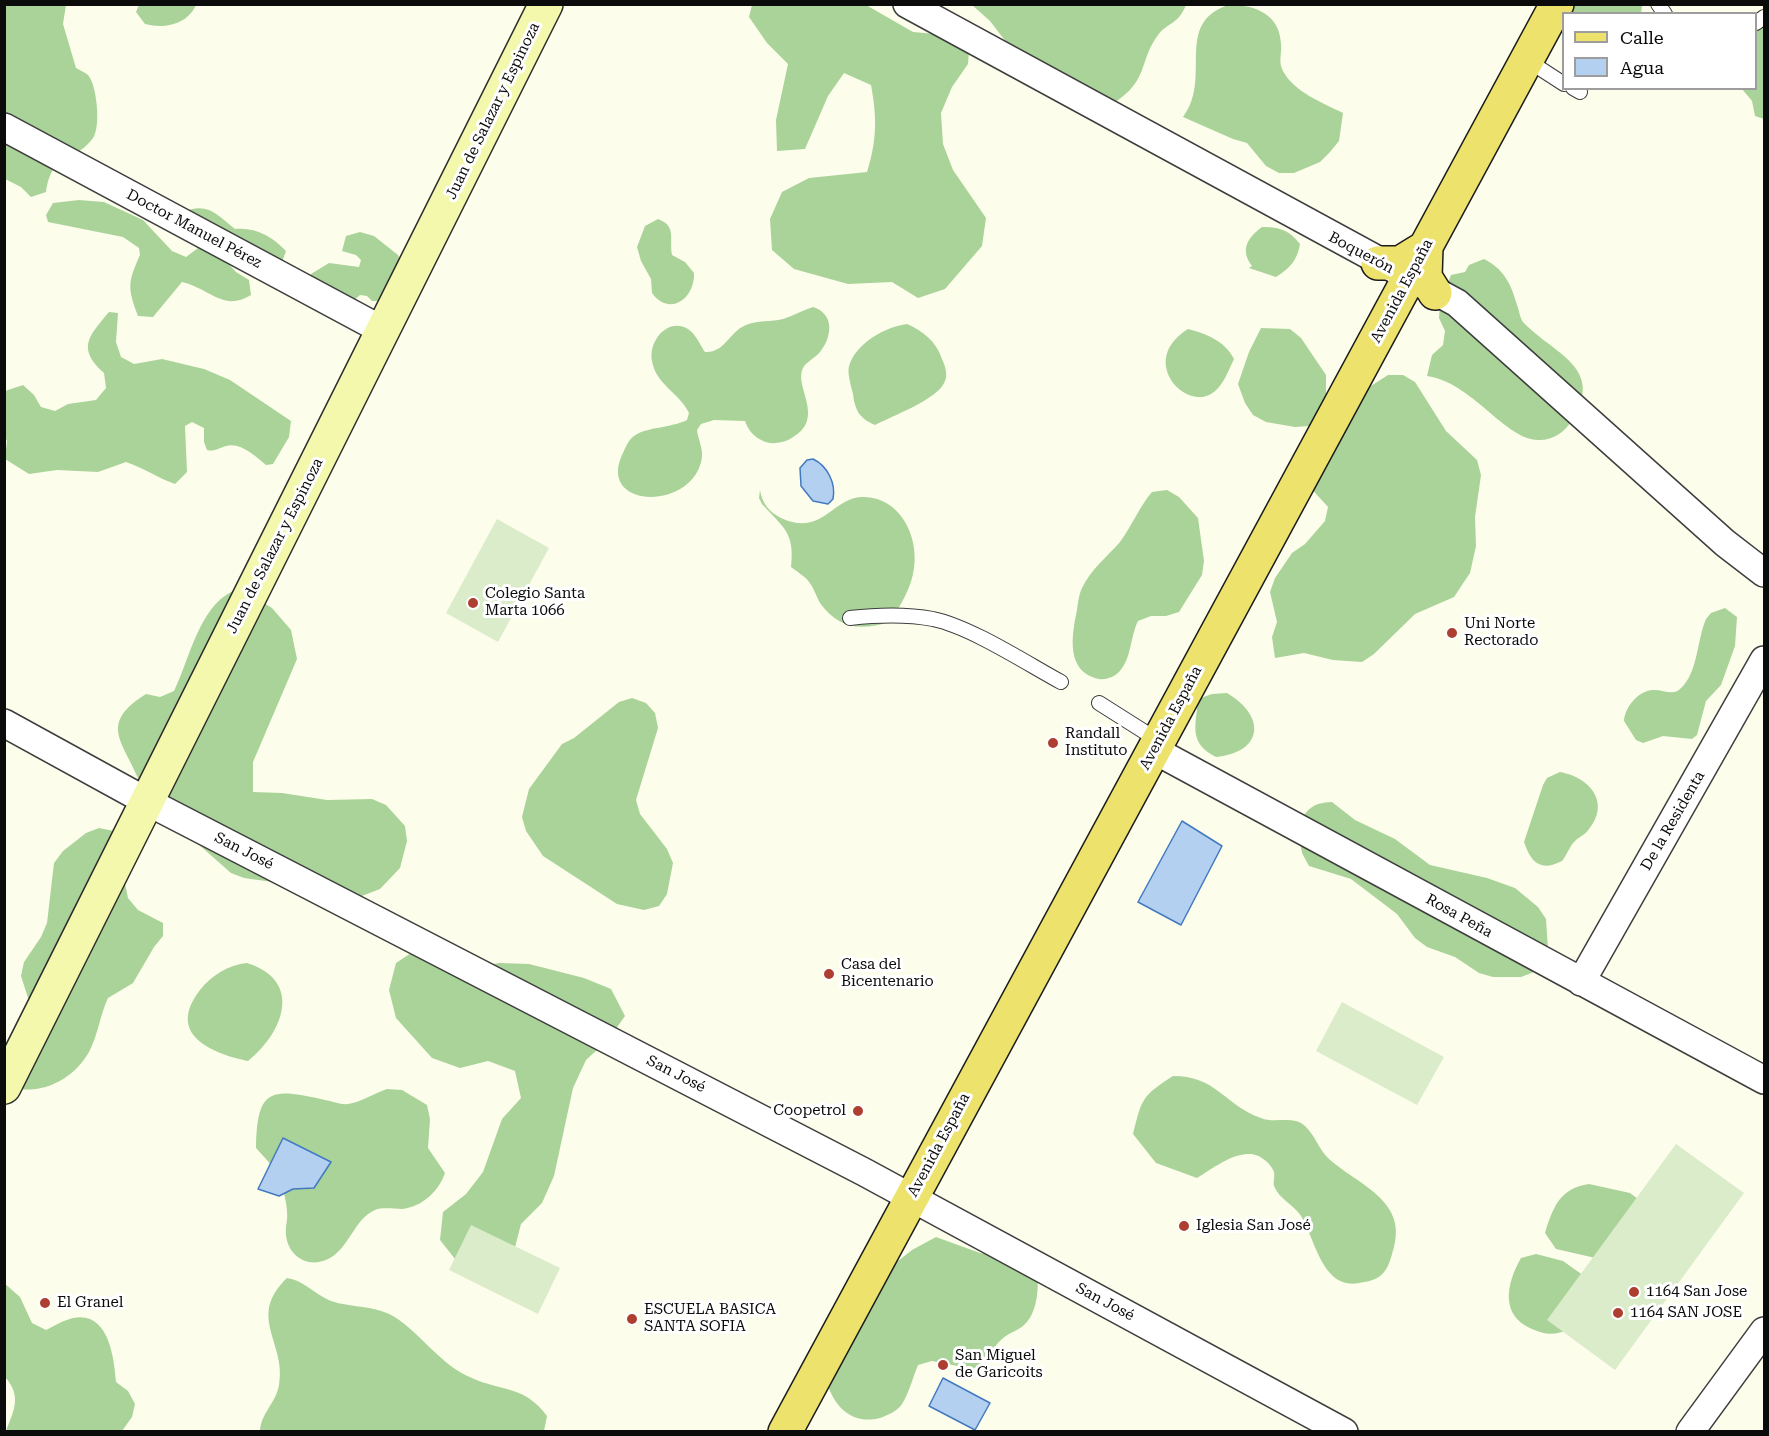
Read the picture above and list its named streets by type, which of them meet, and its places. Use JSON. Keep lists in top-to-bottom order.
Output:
{
  "streets": {
    "main road": ["Avenida España"],
    "street": [
      "Juan de Salazar y Espinoza",
      "Doctor Manuel Pérez",
      "Boquerón",
      "De la Residenta",
      "San José",
      "Rosa Peña"
    ]
  },
  "crossings": [
    ["Juan de Salazar y Espinoza", "Doctor Manuel Pérez"],
    ["Juan de Salazar y Espinoza", "San José"],
    ["Boquerón", "Avenida España"],
    ["Avenida España", "San José"],
    ["Avenida España", "Rosa Peña"],
    ["De la Residenta", "Rosa Peña"]
  ],
  "places": [
    "Colegio Santa Marta 1066",
    "Uni Norte Rectorado",
    "Randall Instituto",
    "Casa del Bicentenario",
    "Coopetrol",
    "Iglesia San José",
    "1164 San Jose",
    "El Granel",
    "1164 SAN JOSE",
    "ESCUELA BASICA SANTA SOFIA",
    "San Miguel de Garicoits"
  ],
  "legend": ["Calle", "Agua"]
}
